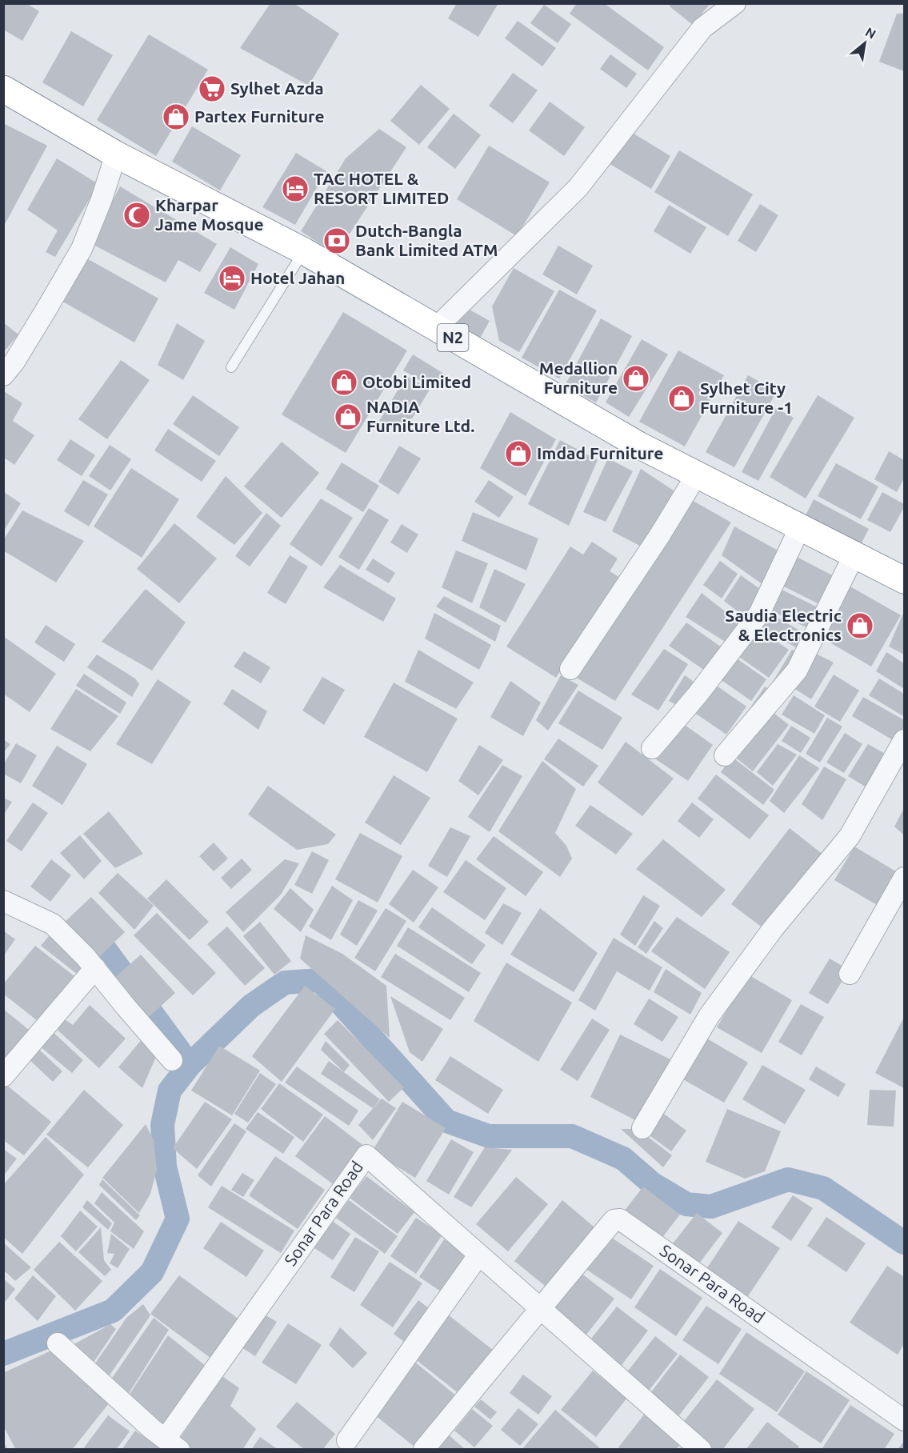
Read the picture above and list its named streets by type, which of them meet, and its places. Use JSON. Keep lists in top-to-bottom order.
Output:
{
  "streets": {
    "highway": ["N2"],
    "street": ["Sonar Para Road"]
  },
  "places": {
    "supermarket": ["Sylhet Azda"],
    "shop": [
      "Partex Furniture",
      "Medallion Furniture",
      "Otobi Limited",
      "Sylhet City Furniture -1",
      "NADIA Furniture Ltd.",
      "Imdad Furniture",
      "Saudia Electric & Electronics"
    ],
    "hotel": ["TAC HOTEL & RESORT LIMITED", "Hotel Jahan"],
    "mosque": ["Kharpar Jame Mosque"],
    "bank": ["Dutch-Bangla Bank Limited ATM"]
  },
  "north": "top right"
}
